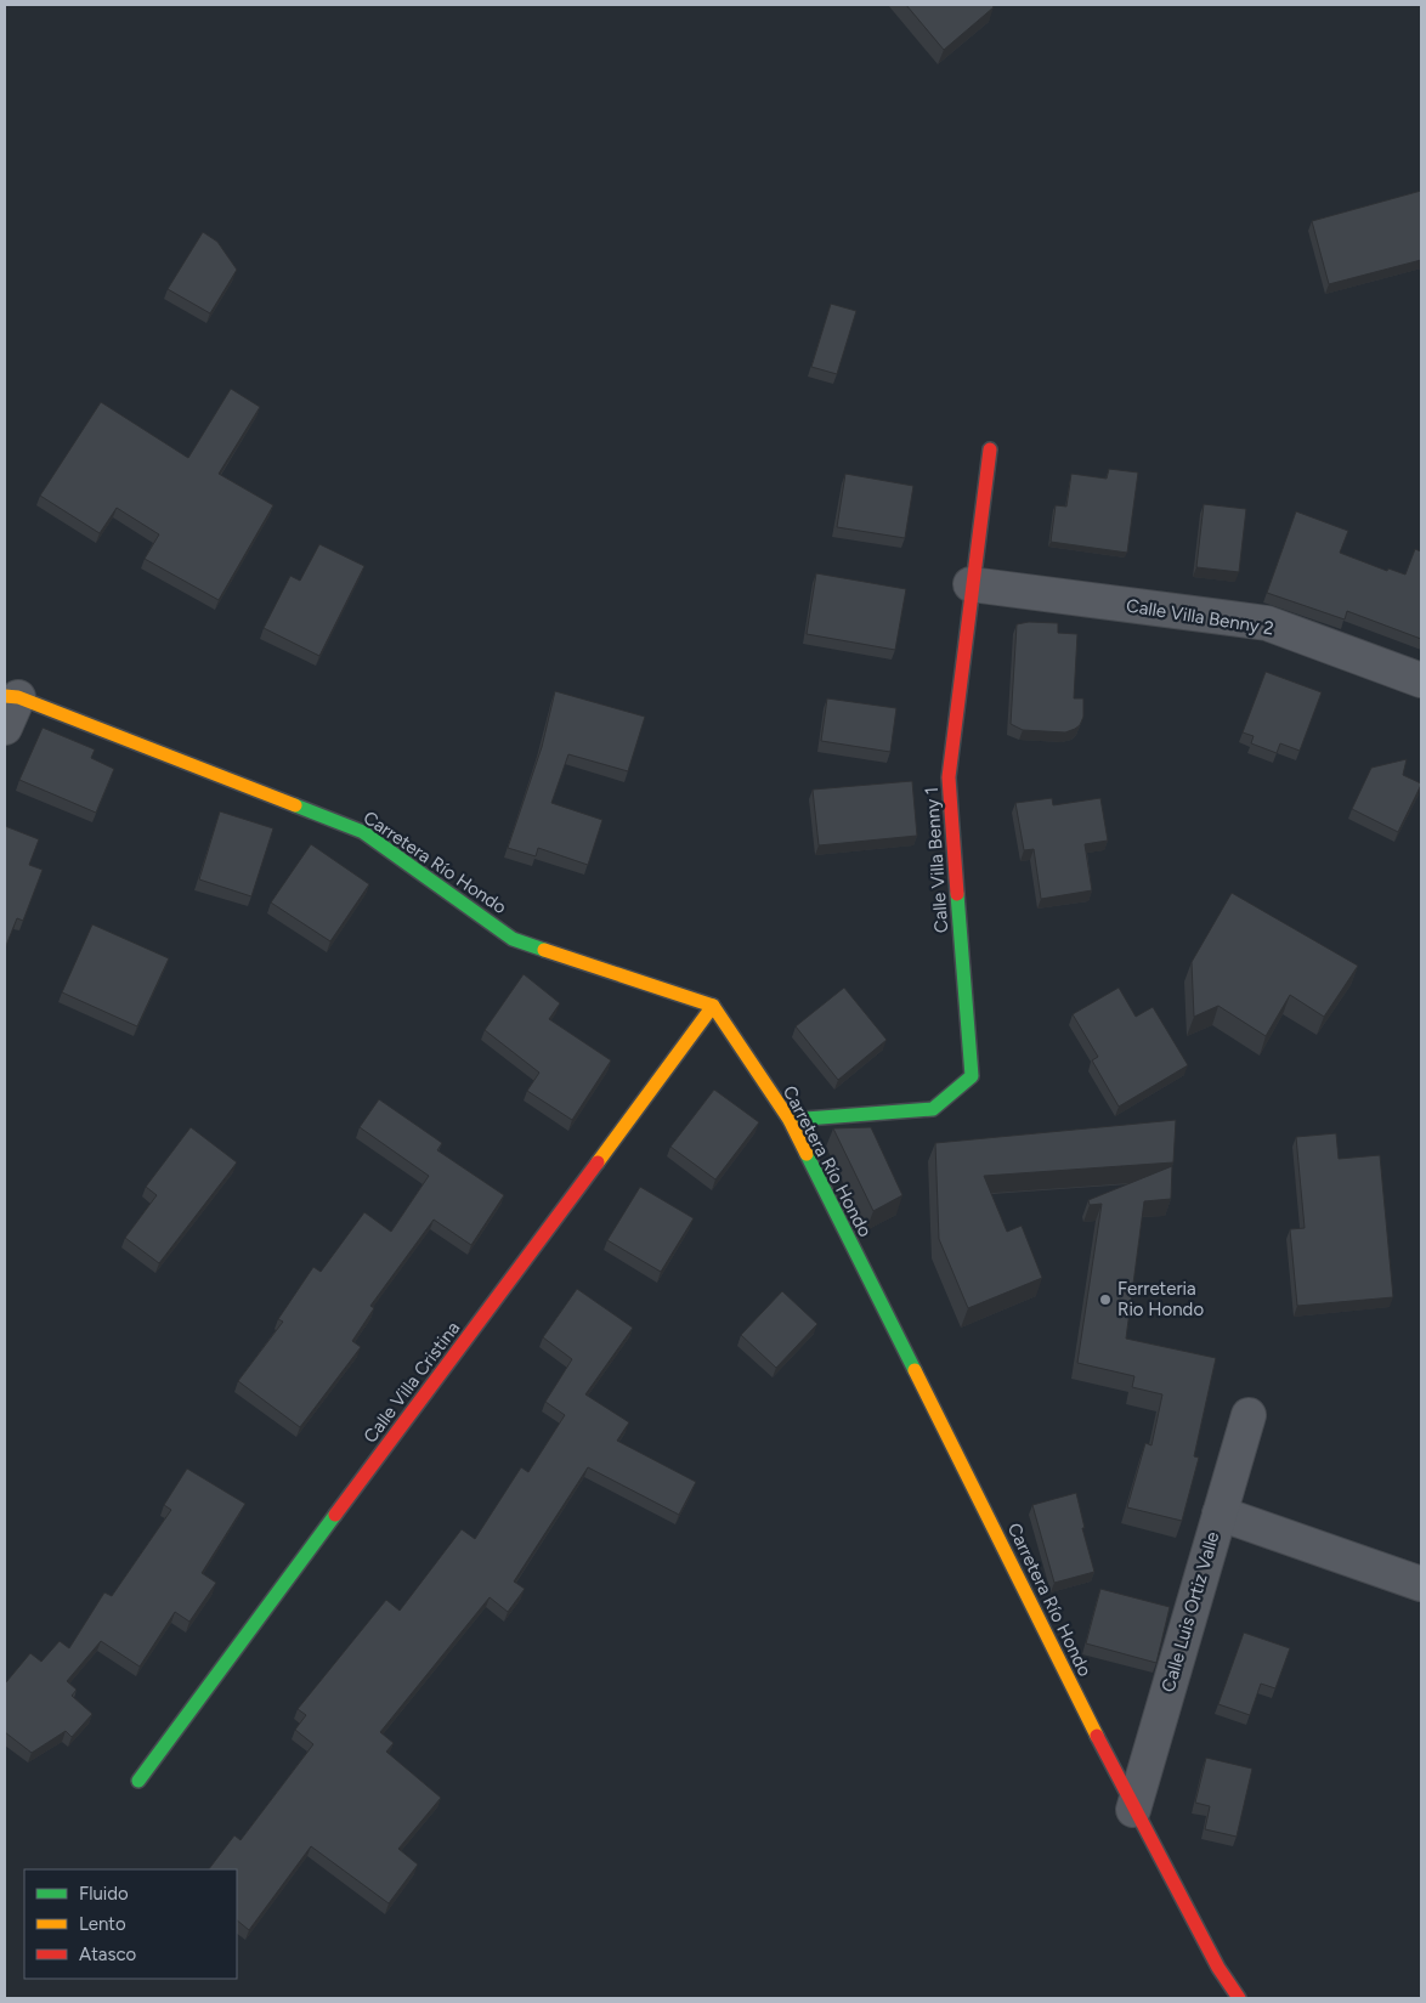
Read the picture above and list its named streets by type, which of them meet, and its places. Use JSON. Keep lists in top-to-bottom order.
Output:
{
  "streets": {
    "street": [
      "Calle Villa Benny 2",
      "Calle Villa Benny 1",
      "Carretera Río Hondo",
      "Calle Villa Cristina",
      "Calle Luis Ortiz Valle"
    ]
  },
  "crossings": [
    ["Calle Villa Benny 2", "Calle Villa Benny 1"],
    ["Calle Villa Benny 1", "Carretera Río Hondo"],
    ["Carretera Río Hondo", "Calle Villa Cristina"],
    ["Carretera Río Hondo", "Calle Luis Ortiz Valle"]
  ],
  "places": ["Ferreteria Rio Hondo"],
  "legend": ["Fluido", "Lento", "Atasco"]
}
